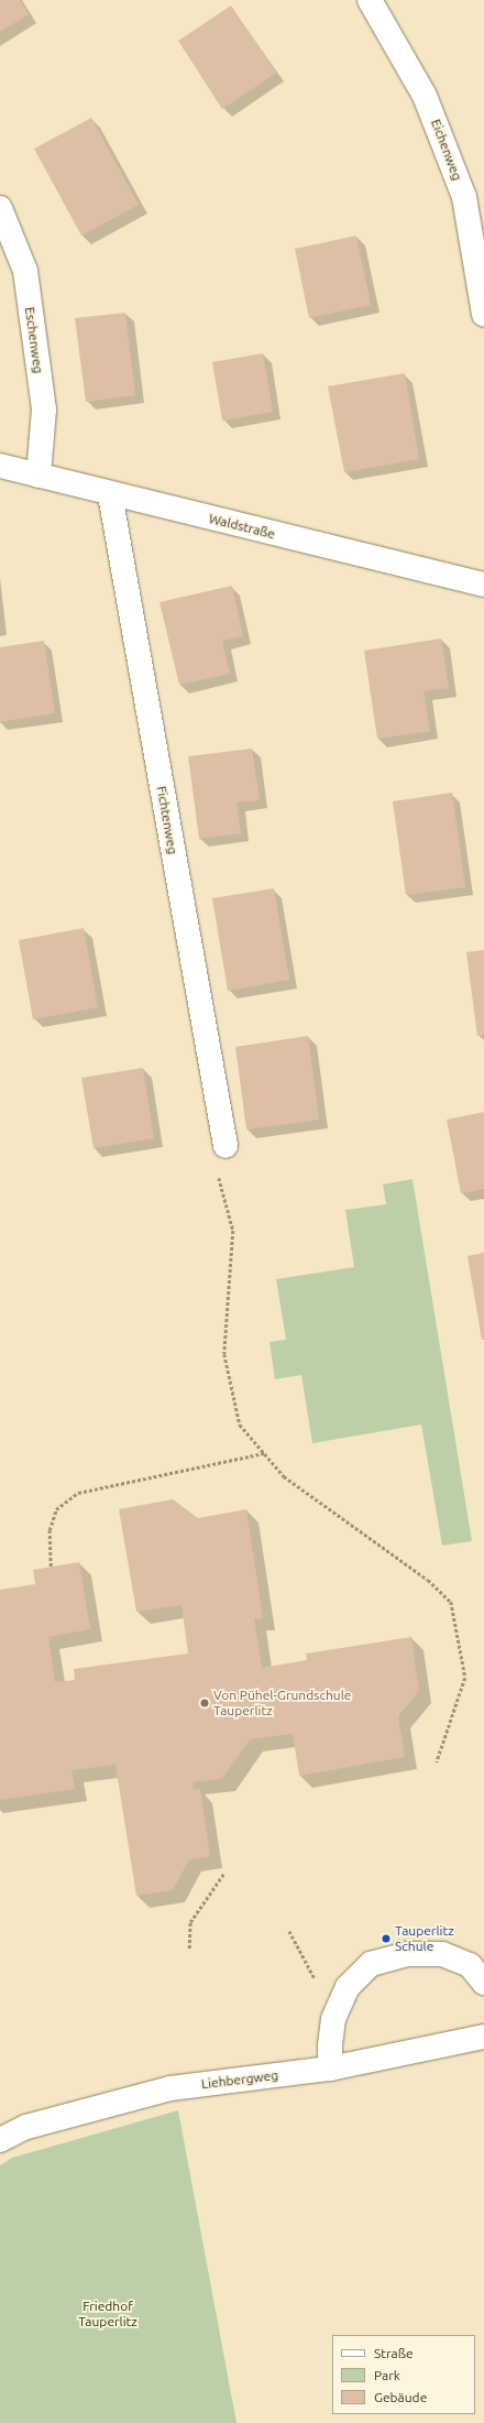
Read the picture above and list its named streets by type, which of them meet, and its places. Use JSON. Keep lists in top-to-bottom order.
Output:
{
  "streets": {
    "street": [
      "Eichenweg",
      "Eschenweg",
      "Waldstraße",
      "Fichtenweg",
      "Liehbergweg"
    ]
  },
  "crossings": [
    ["Eschenweg", "Waldstraße"],
    ["Waldstraße", "Fichtenweg"]
  ],
  "parks": ["Friedhof Tauperlitz"],
  "places": ["Von Pühel-Grundschule Tauperlitz", "Tauperlitz Schule"],
  "legend": ["Straße", "Park", "Gebäude"]
}
